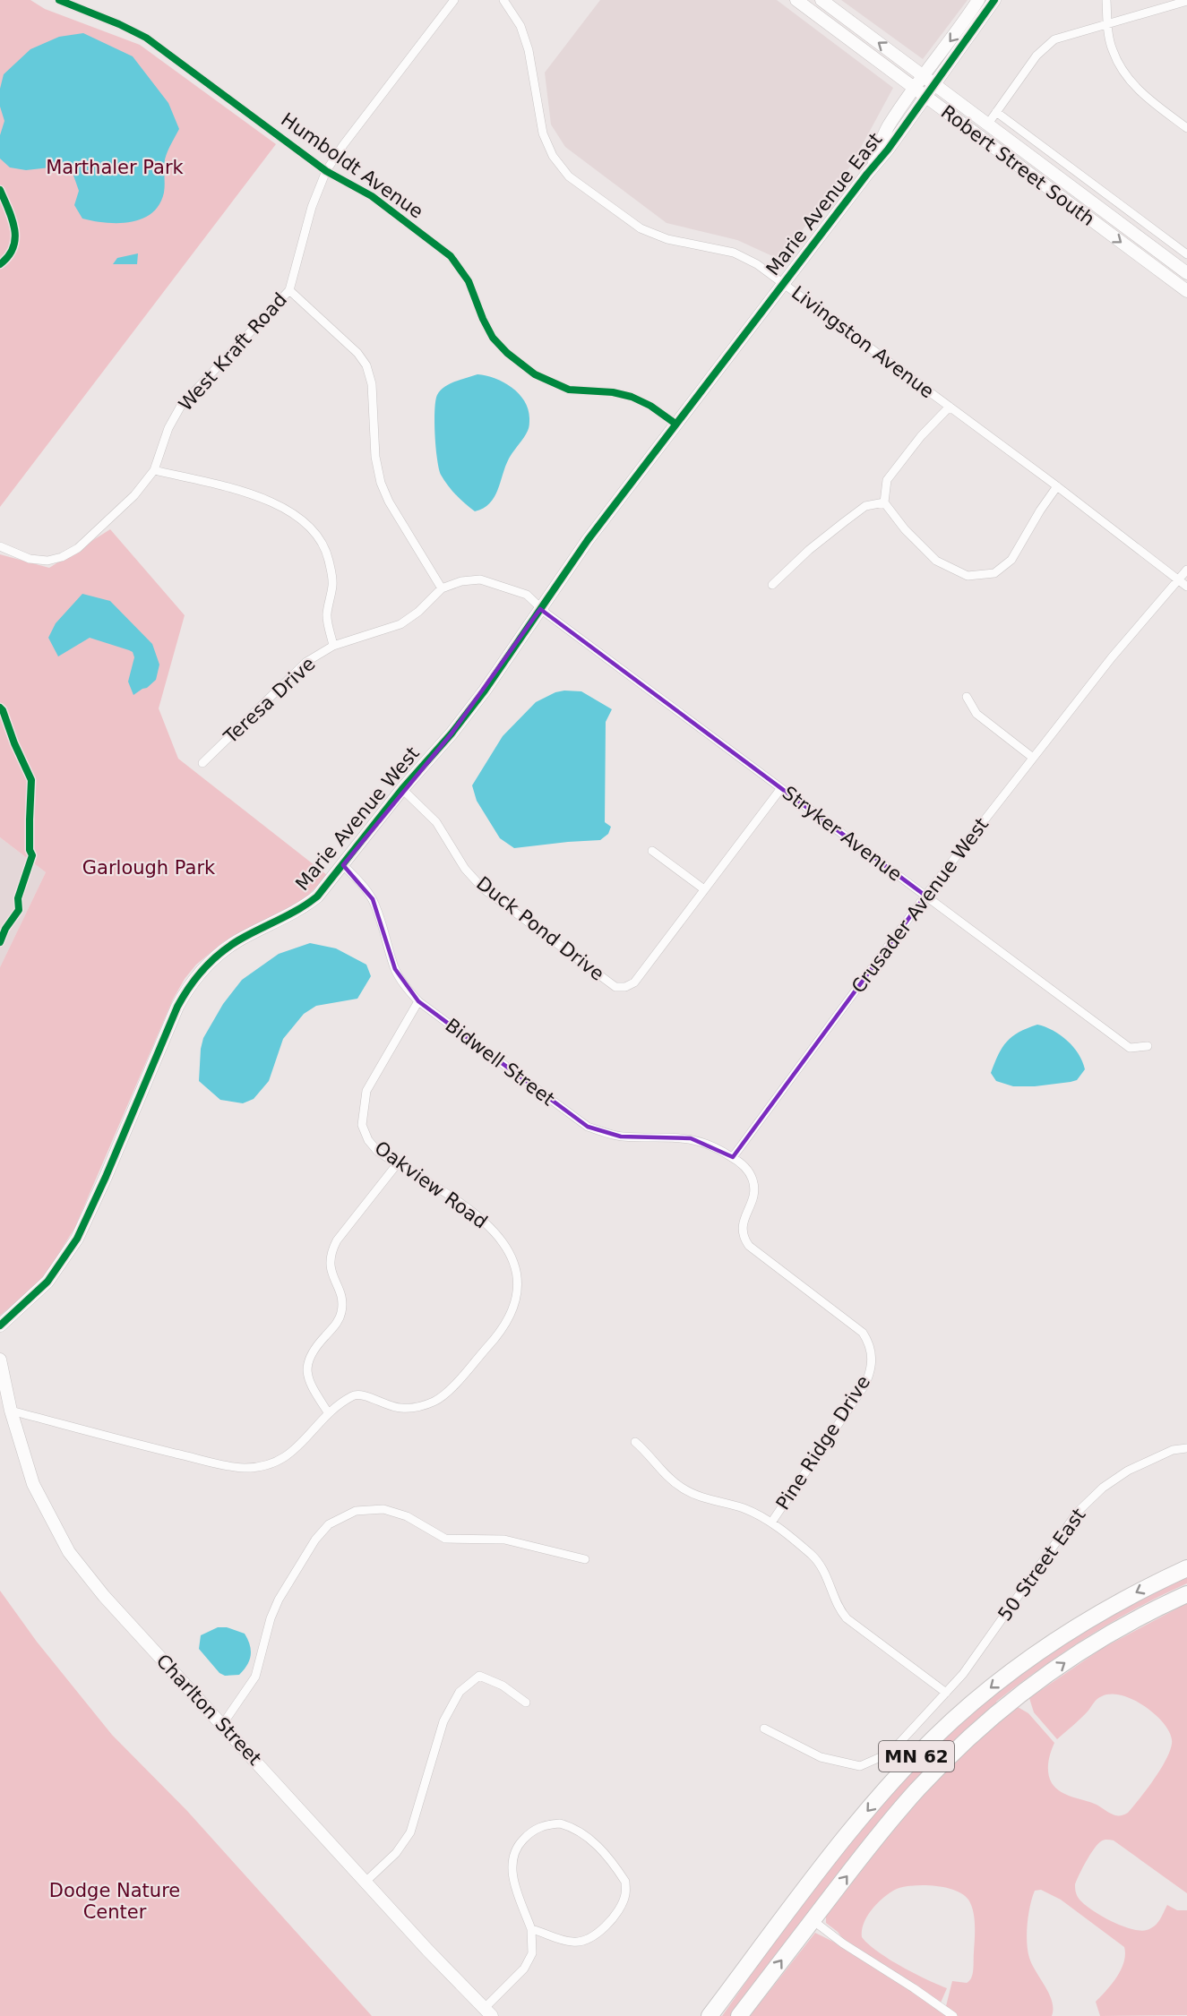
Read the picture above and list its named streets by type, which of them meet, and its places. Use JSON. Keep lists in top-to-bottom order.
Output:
{
  "streets": {
    "highway": ["MN 62"],
    "street": [
      "Humboldt Avenue",
      "Robert Street South",
      "Marie Avenue East",
      "Livingston Avenue",
      "West Kraft Road",
      "Teresa Drive",
      "Marie Avenue West",
      "Stryker Avenue",
      "Crusader Avenue West",
      "Duck Pond Drive",
      "Bidwell Street",
      "Oakview Road",
      "Pine Ridge Drive",
      "50 Street East",
      "Charlton Street"
    ]
  },
  "crossings": [
    ["Humboldt Avenue", "Marie Avenue East"],
    ["Humboldt Avenue", "West Kraft Road"],
    ["Humboldt Avenue", "Marie Avenue West"],
    ["Robert Street South", "Marie Avenue East"],
    ["Marie Avenue East", "Livingston Avenue"],
    ["Marie Avenue East", "Marie Avenue West"],
    ["Livingston Avenue", "Crusader Avenue West"],
    ["Teresa Drive", "Marie Avenue West"],
    ["Teresa Drive", "Stryker Avenue"],
    ["Marie Avenue West", "Stryker Avenue"],
    ["Marie Avenue West", "Duck Pond Drive"],
    ["Marie Avenue West", "Bidwell Street"],
    ["Stryker Avenue", "Crusader Avenue West"],
    ["Stryker Avenue", "Duck Pond Drive"],
    ["Crusader Avenue West", "Bidwell Street"],
    ["Crusader Avenue West", "Pine Ridge Drive"],
    ["Bidwell Street", "Oakview Road"],
    ["Bidwell Street", "Pine Ridge Drive"],
    ["Oakview Road", "Charlton Street"]
  ],
  "parks": ["Marthaler Park", "Garlough Park", "Dodge Nature Center"]
}
